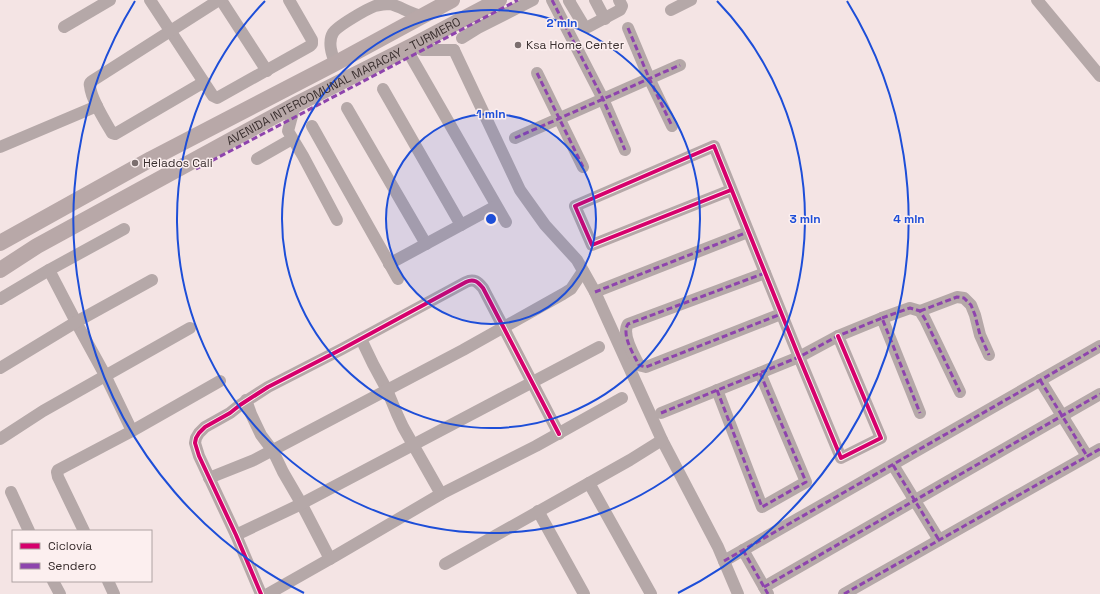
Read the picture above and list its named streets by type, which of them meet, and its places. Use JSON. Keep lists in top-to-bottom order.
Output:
{
  "streets": {
    "main road": ["AVENIDA INTERCOMUNAL MARACAY - TURMERO"]
  },
  "places": ["Ksa Home Center", "Helados Cali"],
  "legend": ["Ciclovía", "Sendero"],
  "rings": [
    "2 min",
    "1 min",
    "3 min",
    "4 min"
  ]
}
